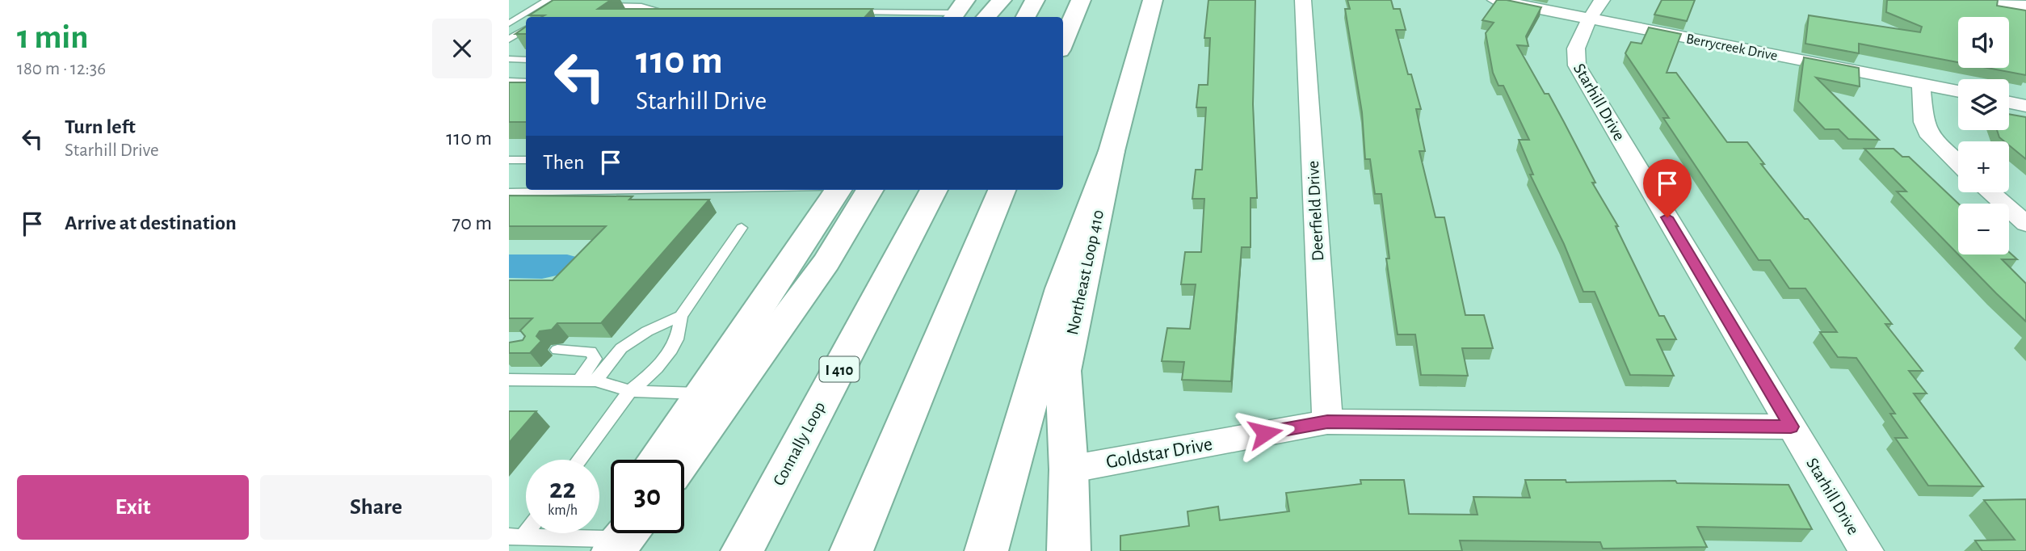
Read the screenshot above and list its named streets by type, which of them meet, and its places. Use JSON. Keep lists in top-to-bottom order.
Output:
{
  "streets": {
    "main road": ["Northeast Loop 410", "I 410", "Connally Loop"],
    "street": [
      "Berrycreek Drive",
      "Starhill Drive",
      "Deerfield Drive",
      "Goldstar Drive"
    ]
  },
  "crossings": [
    ["Berrycreek Drive", "Starhill Drive"],
    ["Starhill Drive", "Goldstar Drive"],
    ["Deerfield Drive", "Goldstar Drive"],
    ["Northeast Loop 410", "Goldstar Drive"]
  ],
  "page": {
    "heading": ["1 min", "180 m · 12:36"],
    "map_buttons": ["+", "−"],
    "turn": ["110 m", "Starhill Drive"],
    "list": [
      {
        "name": "Turn left",
        "note": "Starhill Drive",
        "value": "110 m"
      },
      {
        "name": "Arrive at destination",
        "value": "70 m"
      }
    ],
    "then": "Then",
    "speed": "22 km/h",
    "limit": "30",
    "buttons": ["Exit", "Share"]
  }
}
